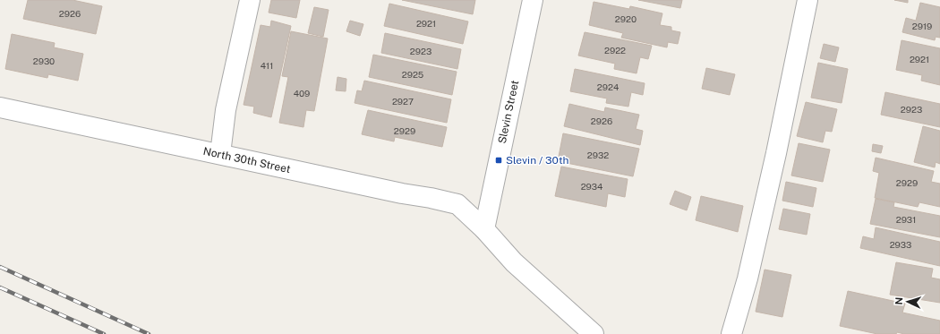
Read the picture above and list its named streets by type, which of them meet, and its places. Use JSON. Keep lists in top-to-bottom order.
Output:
{
  "streets": {
    "street": ["Slevin Street", "North 30th Street"]
  },
  "crossings": [
    ["Slevin Street", "North 30th Street"]
  ],
  "places": {
    "transit": ["Slevin / 30th"]
  },
  "house_numbers": [
    "2926",
    "2920",
    "2921",
    "2919",
    "2922",
    "2923",
    "2921",
    "2930",
    "411",
    "2925",
    "2924",
    "409",
    "2927",
    "2923",
    "2926",
    "2929",
    "2932",
    "2929",
    "2934",
    "2931",
    "2933"
  ],
  "north": "left"
}
